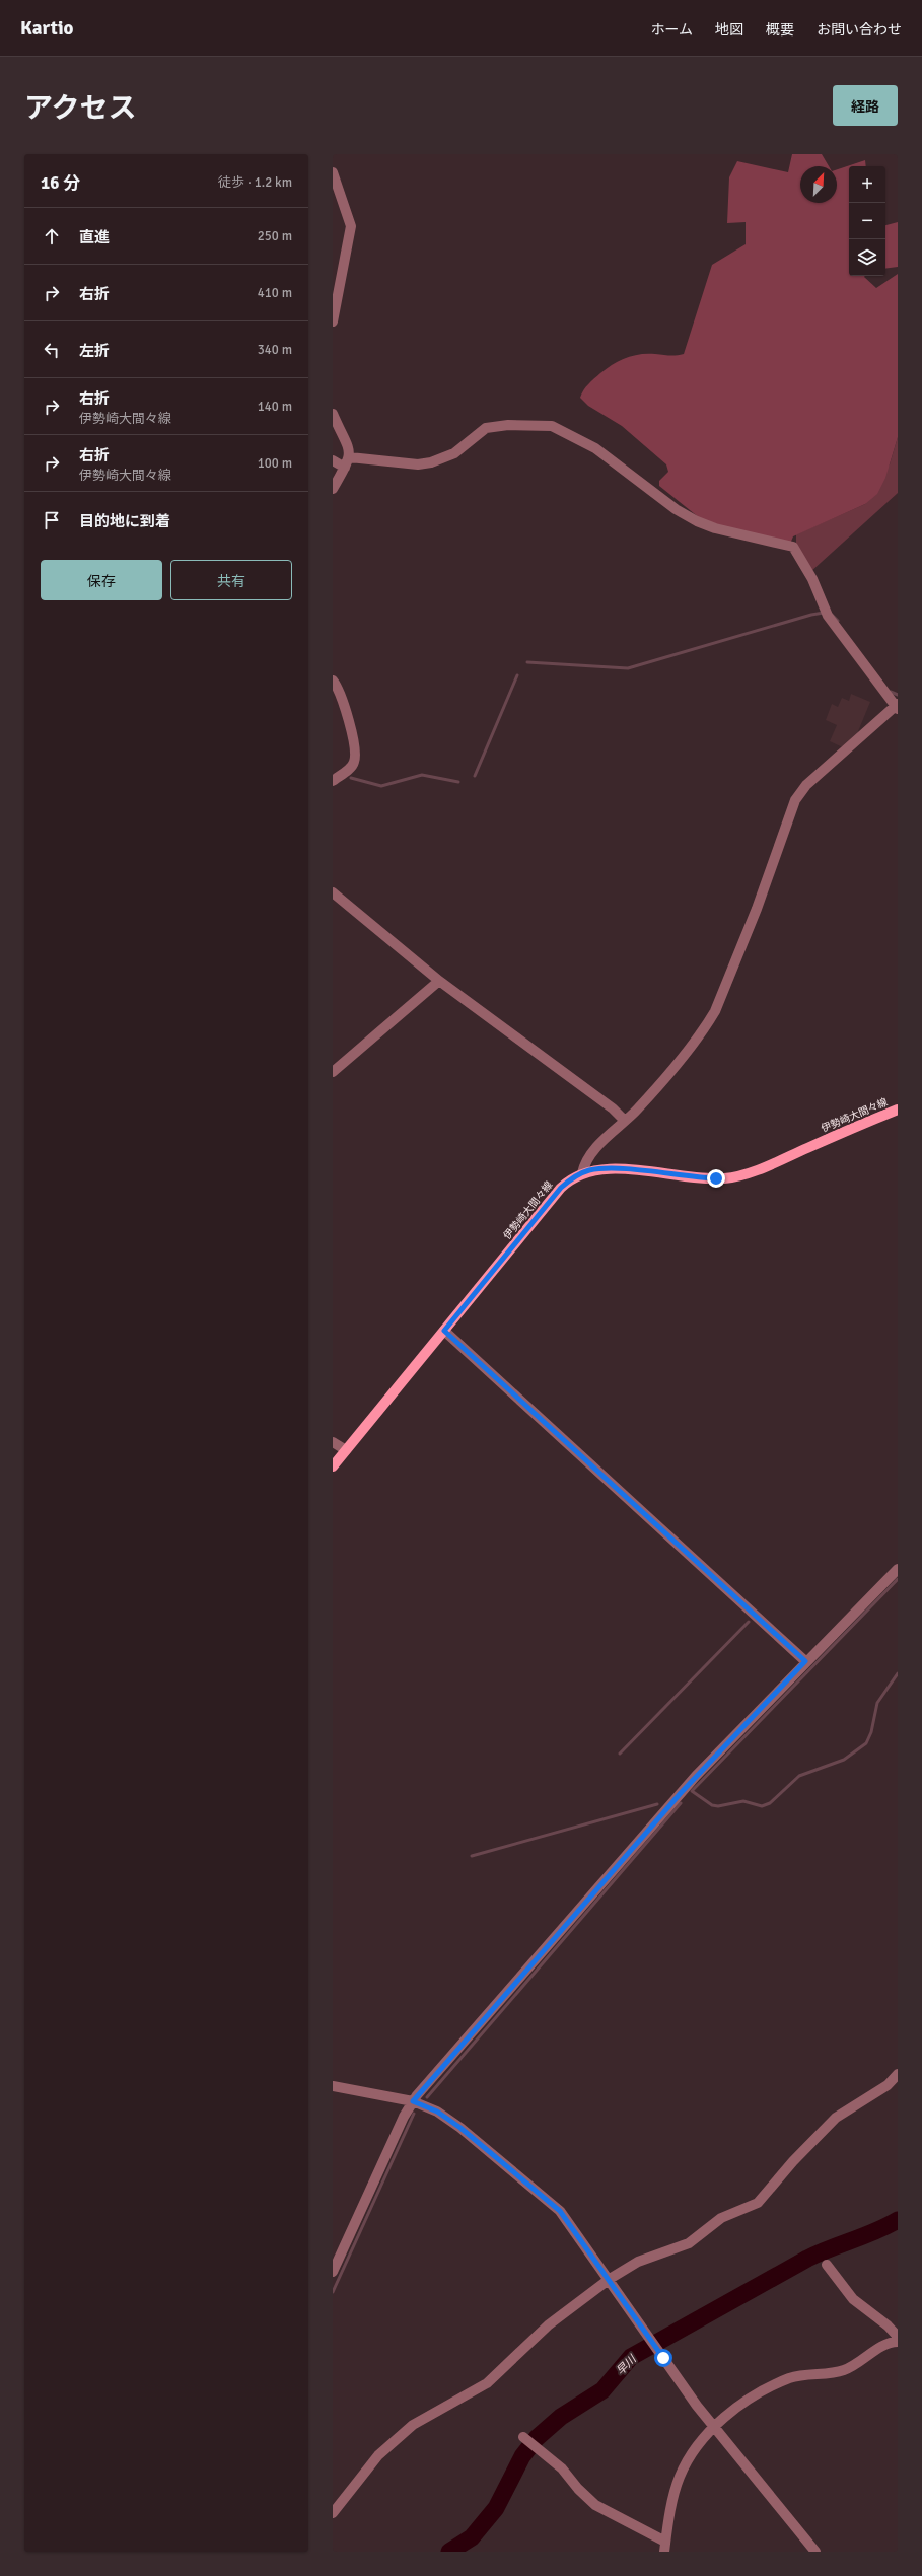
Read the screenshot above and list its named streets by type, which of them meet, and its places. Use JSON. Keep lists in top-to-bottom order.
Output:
{
  "streets": {
    "main road": ["伊勢崎大間々線"]
  },
  "water": ["早川"],
  "north": "top right",
  "page": {
    "header": "Kartio",
    "nav": [
      "ホーム",
      "地図",
      "概要",
      "お問い合わせ"
    ],
    "title": "アクセス",
    "buttons": [
      "経路",
      ["保存", "共有"]
    ],
    "heading": ["16 分", "徒歩 · 1.2 km"],
    "map_buttons": ["+", "−"],
    "list": [
      ["直進", "250 m"],
      ["右折", "410 m"],
      ["左折", "340 m"],
      ["右折", "伊勢崎大間々線", "140 m"],
      ["右折", "伊勢崎大間々線", "100 m"],
      "目的地に到着"
    ]
  }
}
